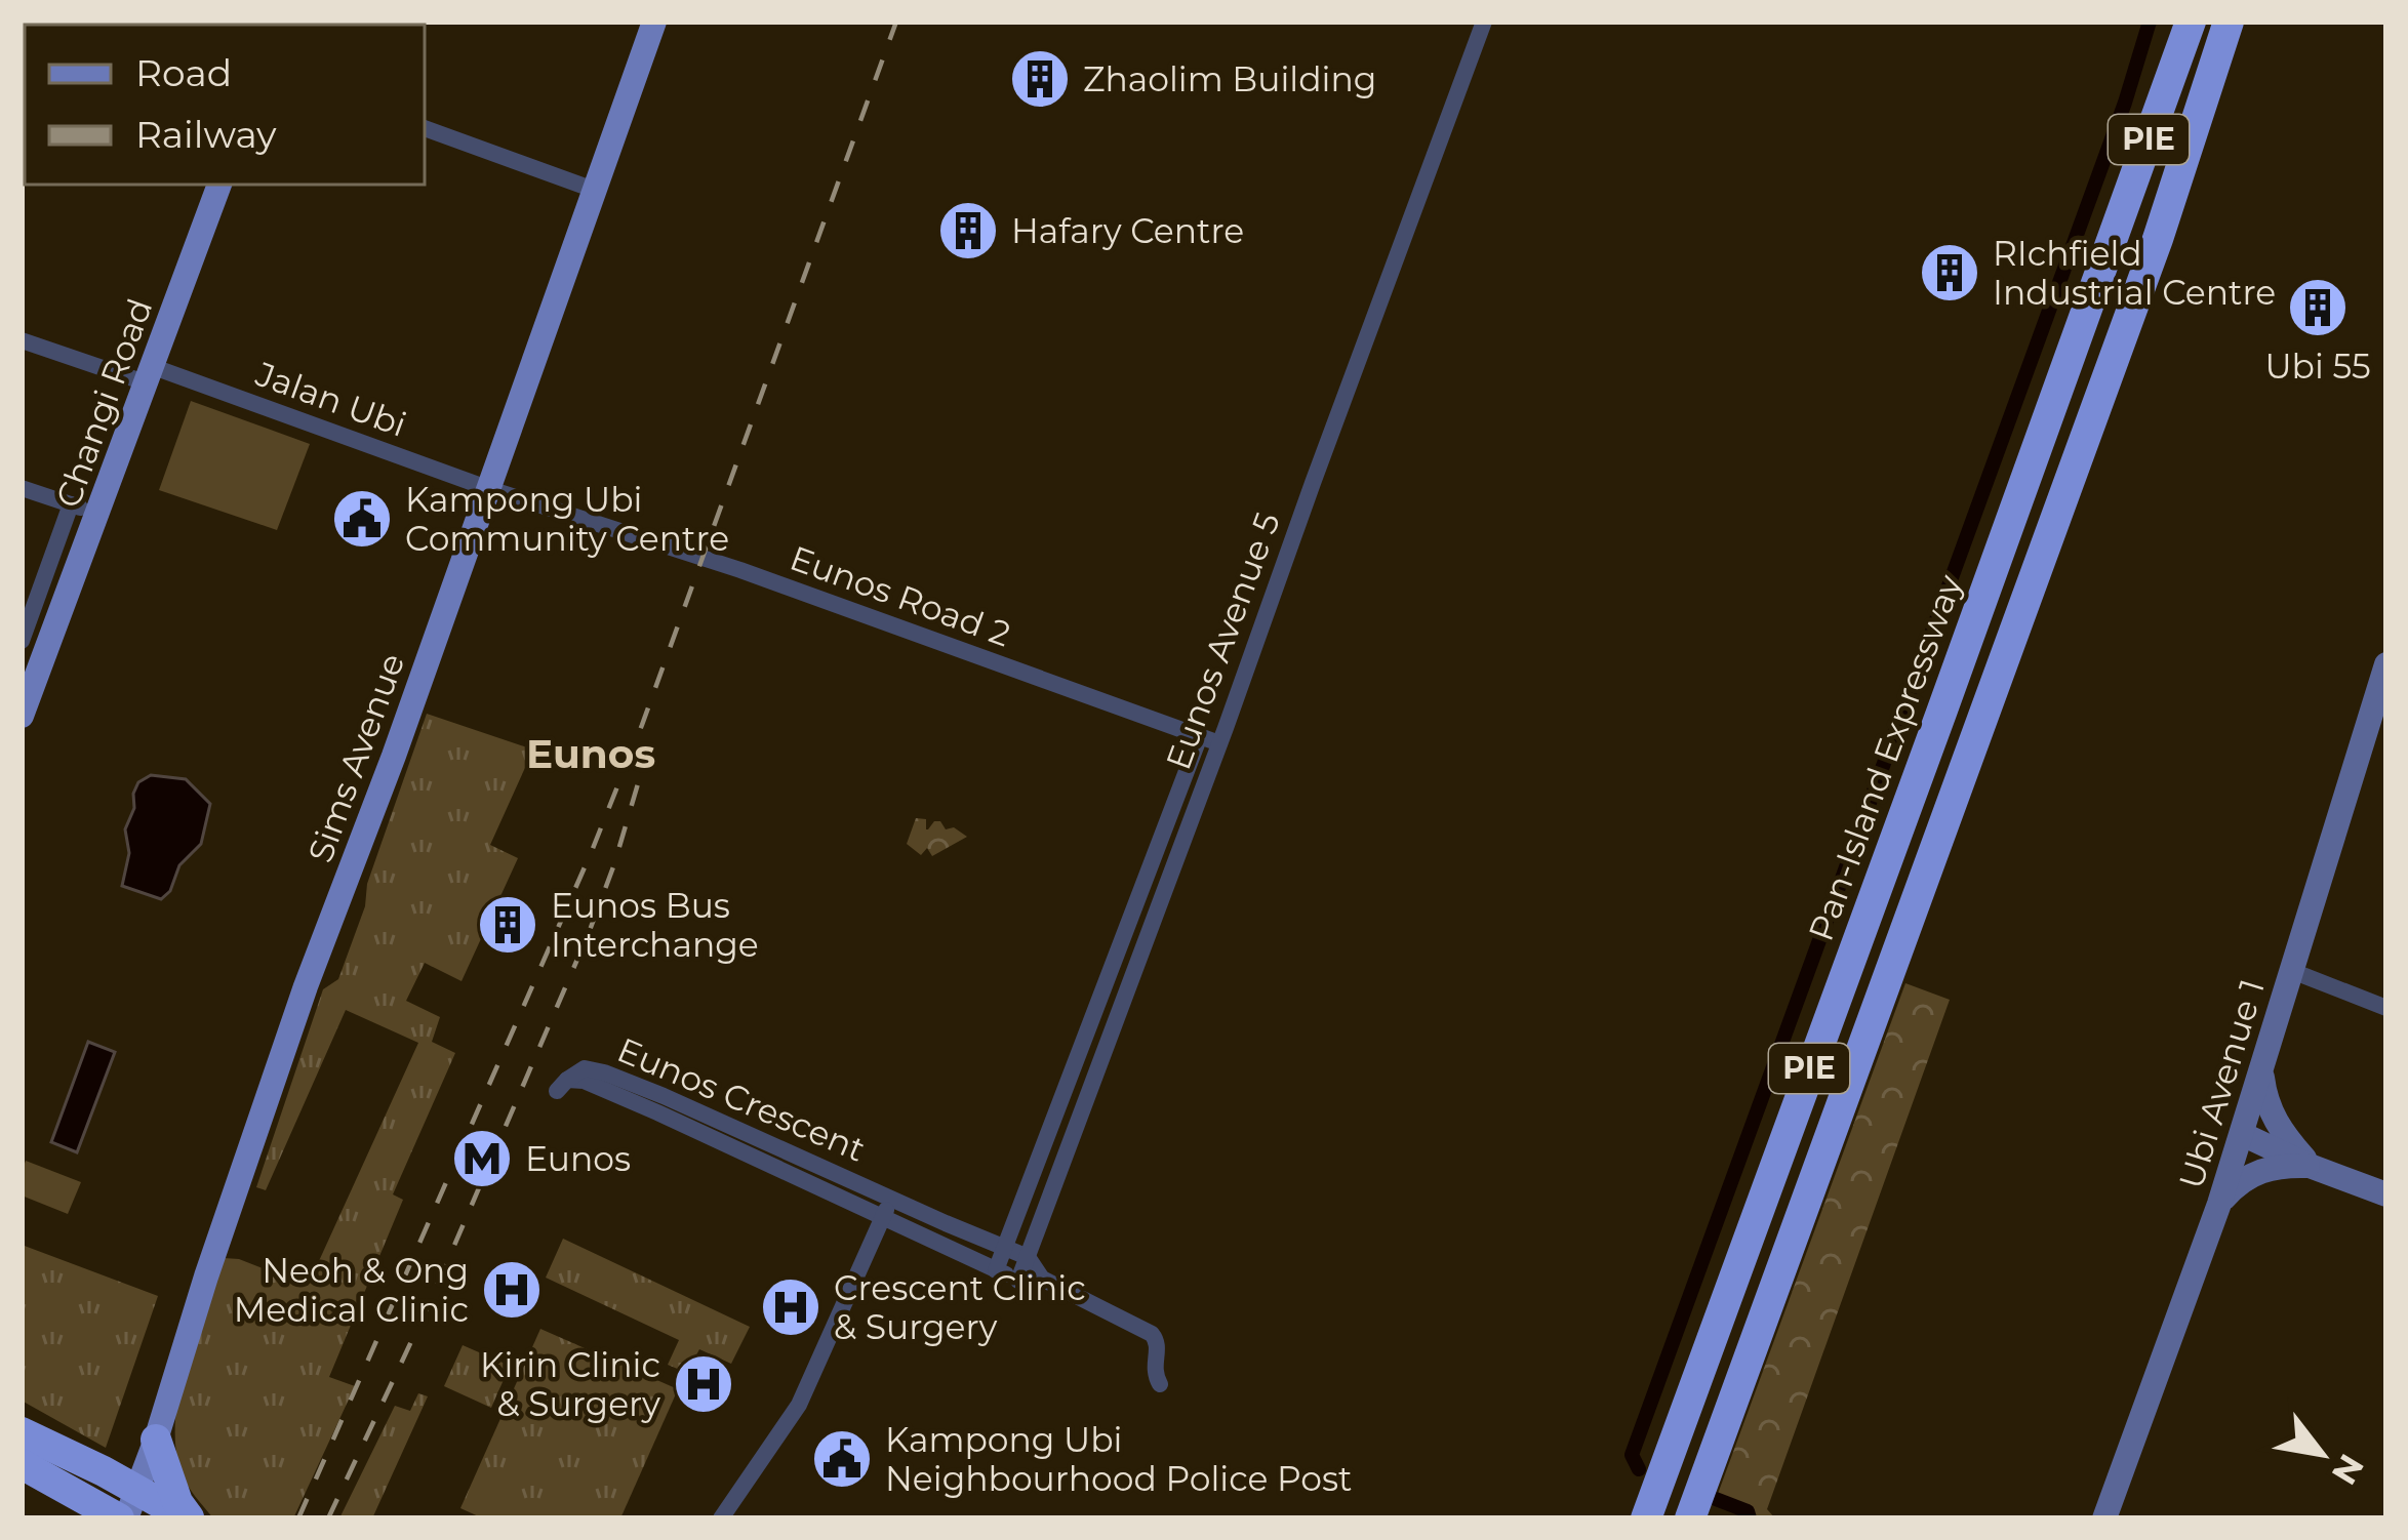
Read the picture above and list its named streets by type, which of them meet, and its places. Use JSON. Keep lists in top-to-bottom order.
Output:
{
  "streets": {
    "highway": ["PIE", "Pan-Island Expressway"],
    "main road": ["Changi Road", "Sims Avenue"],
    "street": [
      "Jalan Ubi",
      "Eunos Road 2",
      "Eunos Avenue 5",
      "Ubi Avenue 1",
      "Eunos Crescent"
    ]
  },
  "crossings": [
    ["Jalan Ubi", "Changi Road"],
    ["Jalan Ubi", "Eunos Road 2"],
    ["Jalan Ubi", "Sims Avenue"],
    ["Eunos Road 2", "Eunos Avenue 5"],
    ["Eunos Road 2", "Sims Avenue"],
    ["Eunos Avenue 5", "Eunos Crescent"]
  ],
  "districts": ["Eunos"],
  "places": {
    "building": [
      "Zhaolim Building",
      "Hafary Centre",
      "RIchfield Industrial Centre",
      "Ubi 55",
      "Eunos Bus Interchange"
    ],
    "public building": ["Kampong Ubi Community Centre", "Kampong Ubi Neighbourhood Police Post"],
    "metro station": ["Eunos"],
    "hospital": ["Neoh & Ong Medical Clinic", "Crescent Clinic & Surgery", "Kirin Clinic & Surgery"]
  },
  "legend": ["Road", "Railway"],
  "north": "bottom right"
}
